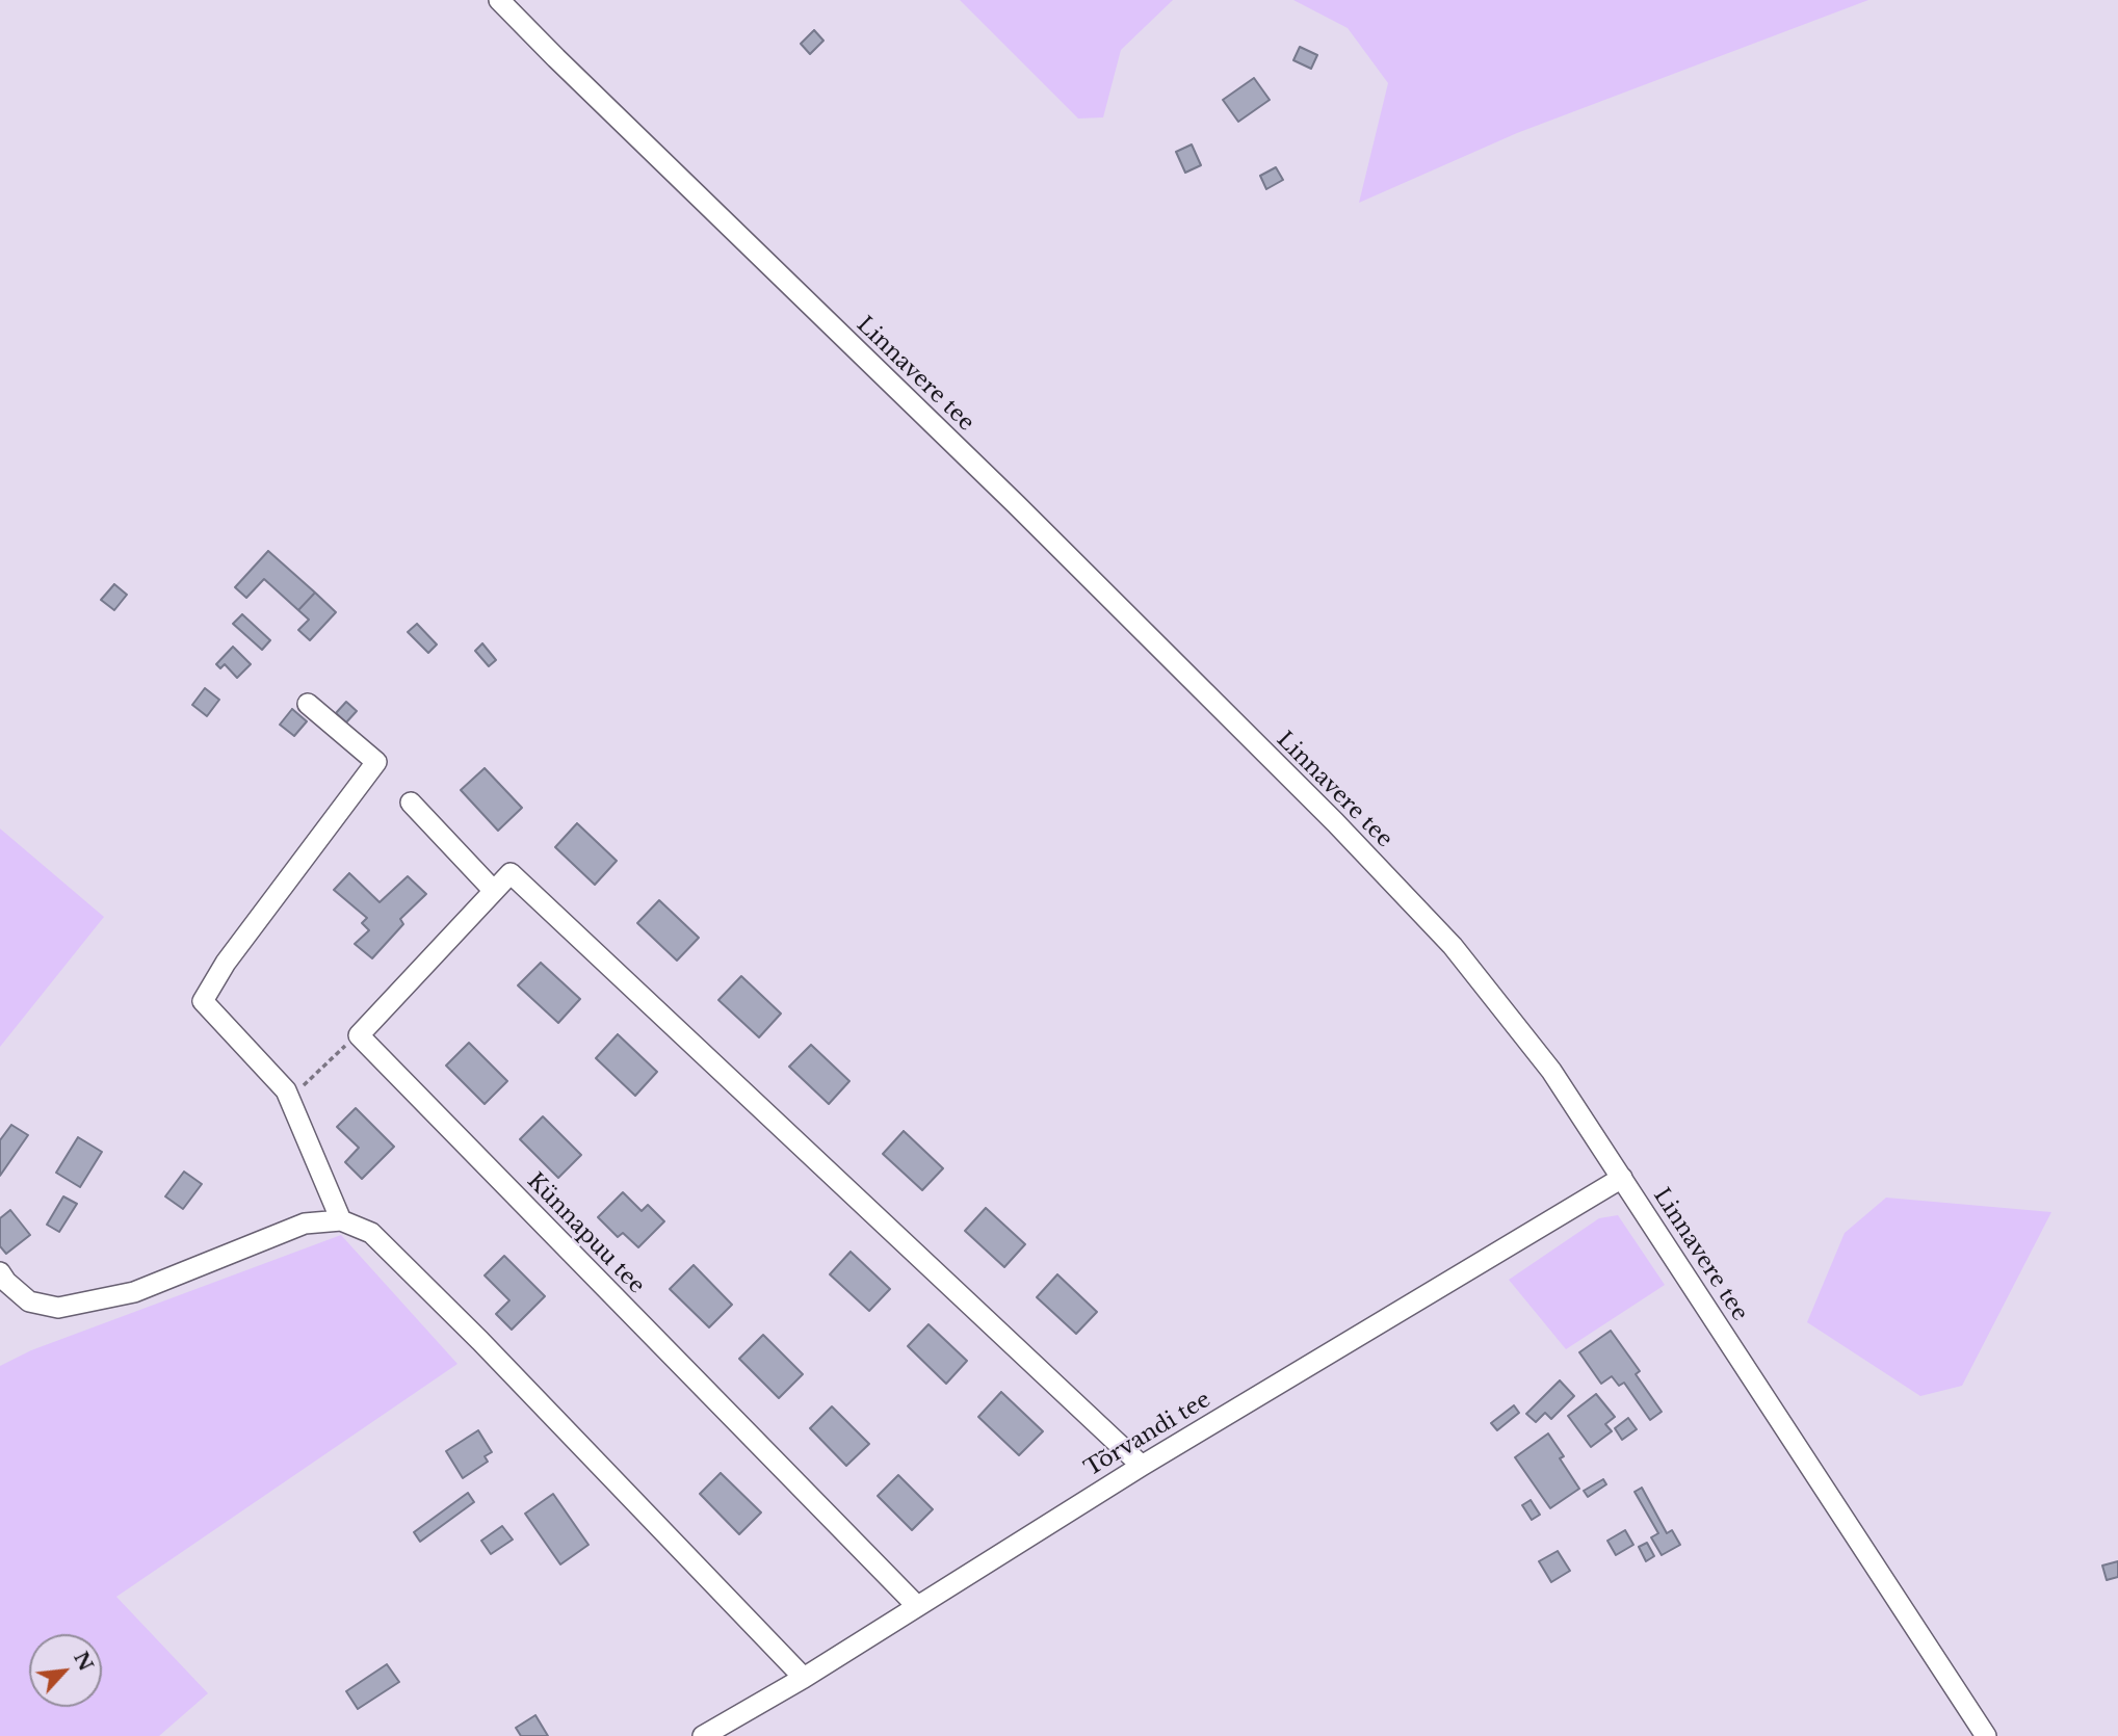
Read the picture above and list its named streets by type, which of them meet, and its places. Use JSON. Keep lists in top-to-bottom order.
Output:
{
  "streets": {
    "street": ["Linnavere tee", "Künnapuu tee", "Tõrvandi tee"]
  },
  "crossings": [
    ["Linnavere tee", "Tõrvandi tee"],
    ["Künnapuu tee", "Tõrvandi tee"]
  ],
  "north": "top right"
}
